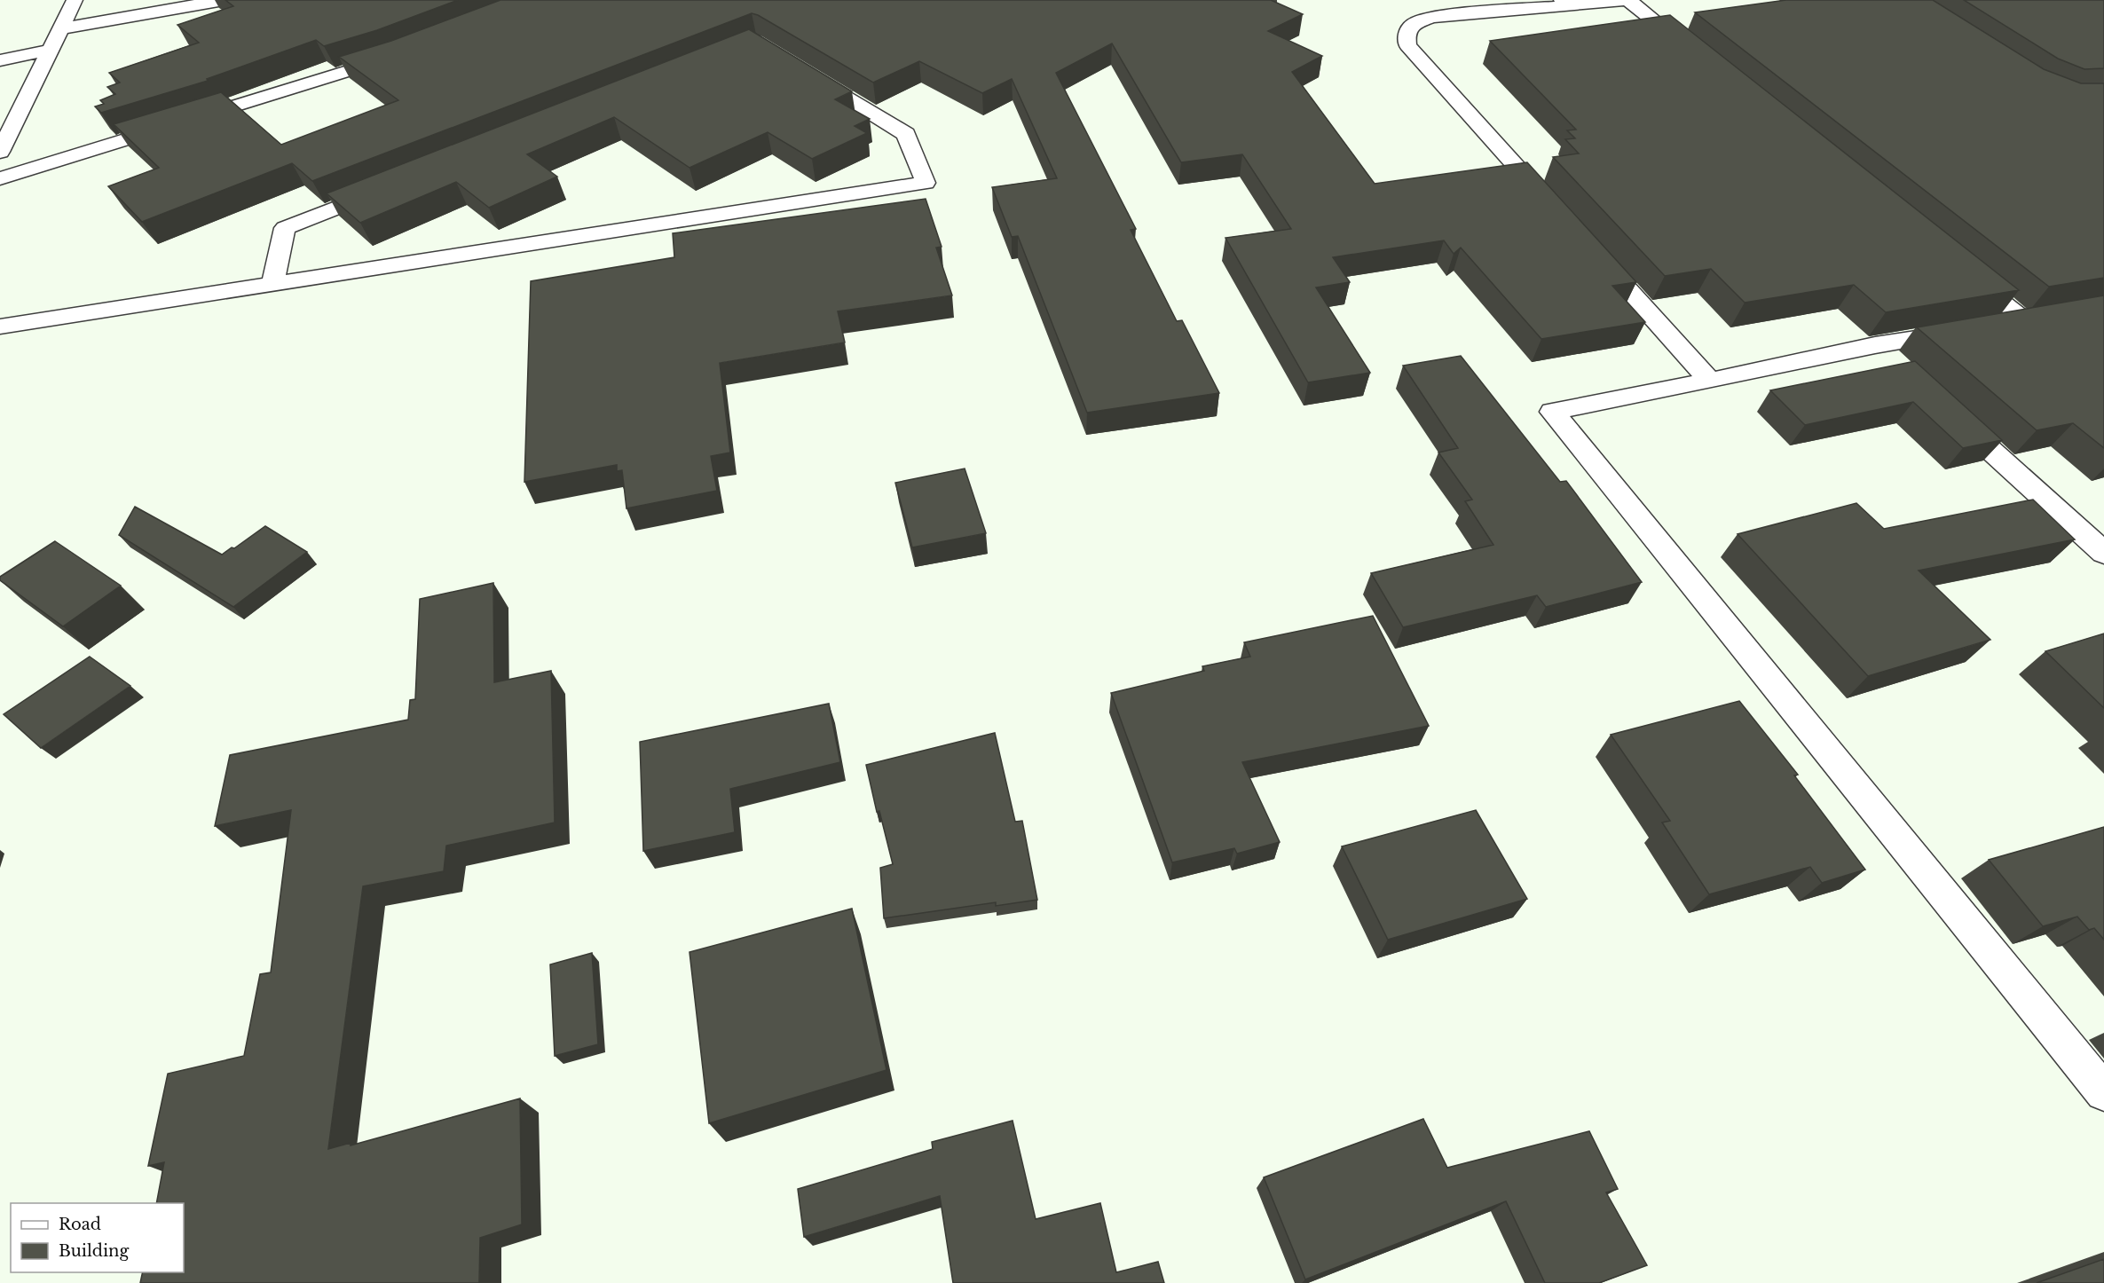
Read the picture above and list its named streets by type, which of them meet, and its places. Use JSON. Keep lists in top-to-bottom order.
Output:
{
  "legend": ["Road", "Building"]
}
